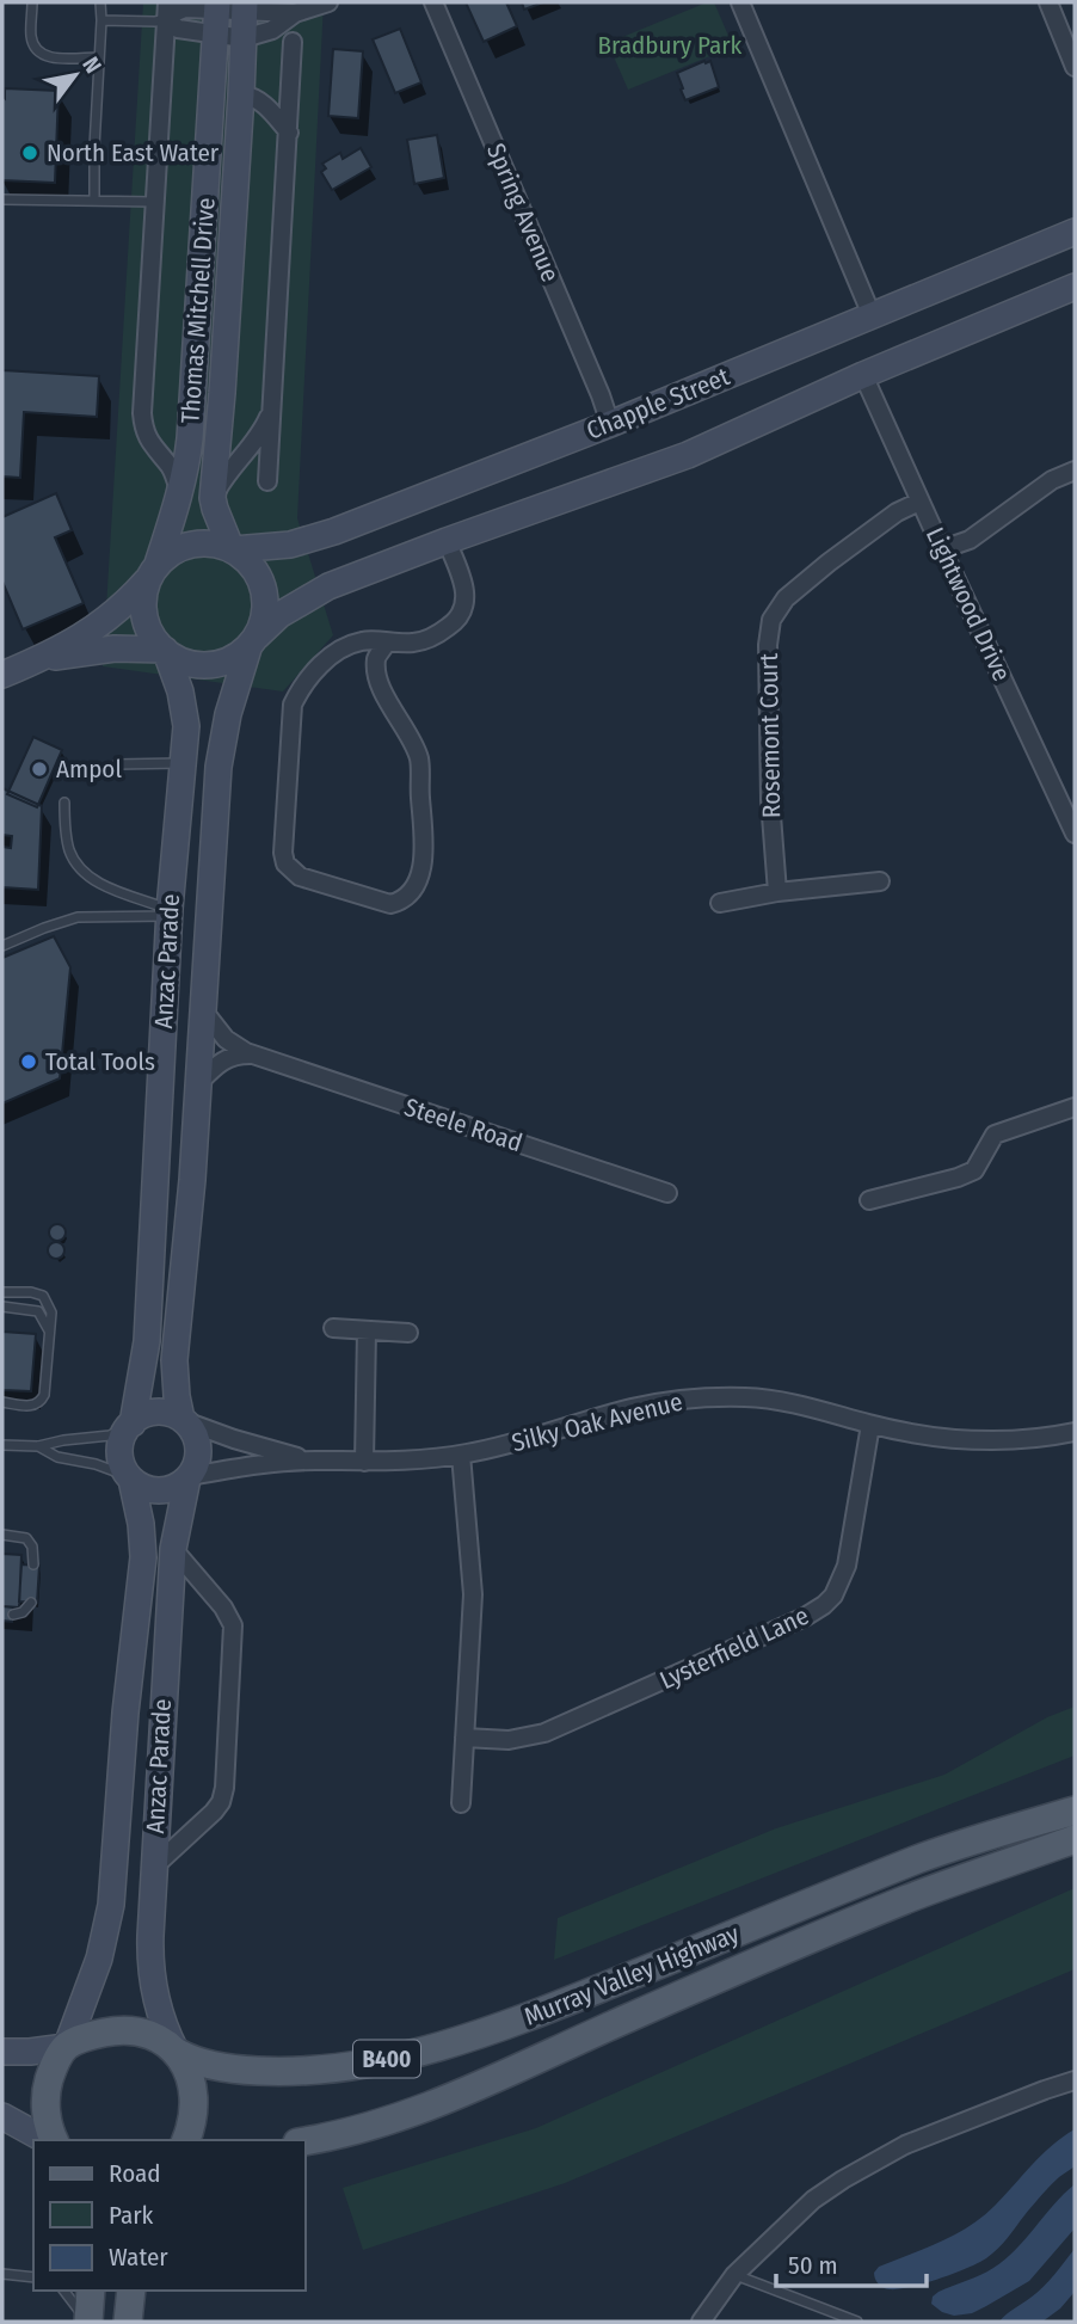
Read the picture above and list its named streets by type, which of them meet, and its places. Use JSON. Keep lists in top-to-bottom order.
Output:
{
  "streets": {
    "main road": [
      "Thomas Mitchell Drive",
      "Chapple Street",
      "Anzac Parade",
      "Murray Valley Highway",
      "B400"
    ],
    "street": [
      "Spring Avenue",
      "Lightwood Drive",
      "Rosemont Court",
      "Steele Road",
      "Silky Oak Avenue",
      "Lysterfield Lane"
    ]
  },
  "crossings": [
    ["Spring Avenue", "Chapple Street"],
    ["Thomas Mitchell Drive", "Chapple Street"],
    ["Thomas Mitchell Drive", "Anzac Parade"],
    ["Chapple Street", "Anzac Parade"],
    ["Lightwood Drive", "Rosemont Court"],
    ["Anzac Parade", "Steele Road"],
    ["Anzac Parade", "Silky Oak Avenue"],
    ["Anzac Parade", "Murray Valley Highway"],
    ["Anzac Parade", "B400"],
    ["Silky Oak Avenue", "Lysterfield Lane"],
    ["Murray Valley Highway", "B400"]
  ],
  "parks": ["Bradbury Park"],
  "places": ["North East Water", "Ampol", "Total Tools"],
  "legend": ["Road", "Park", "Water"],
  "scale_bar": "50 m",
  "north": "top right"
}
